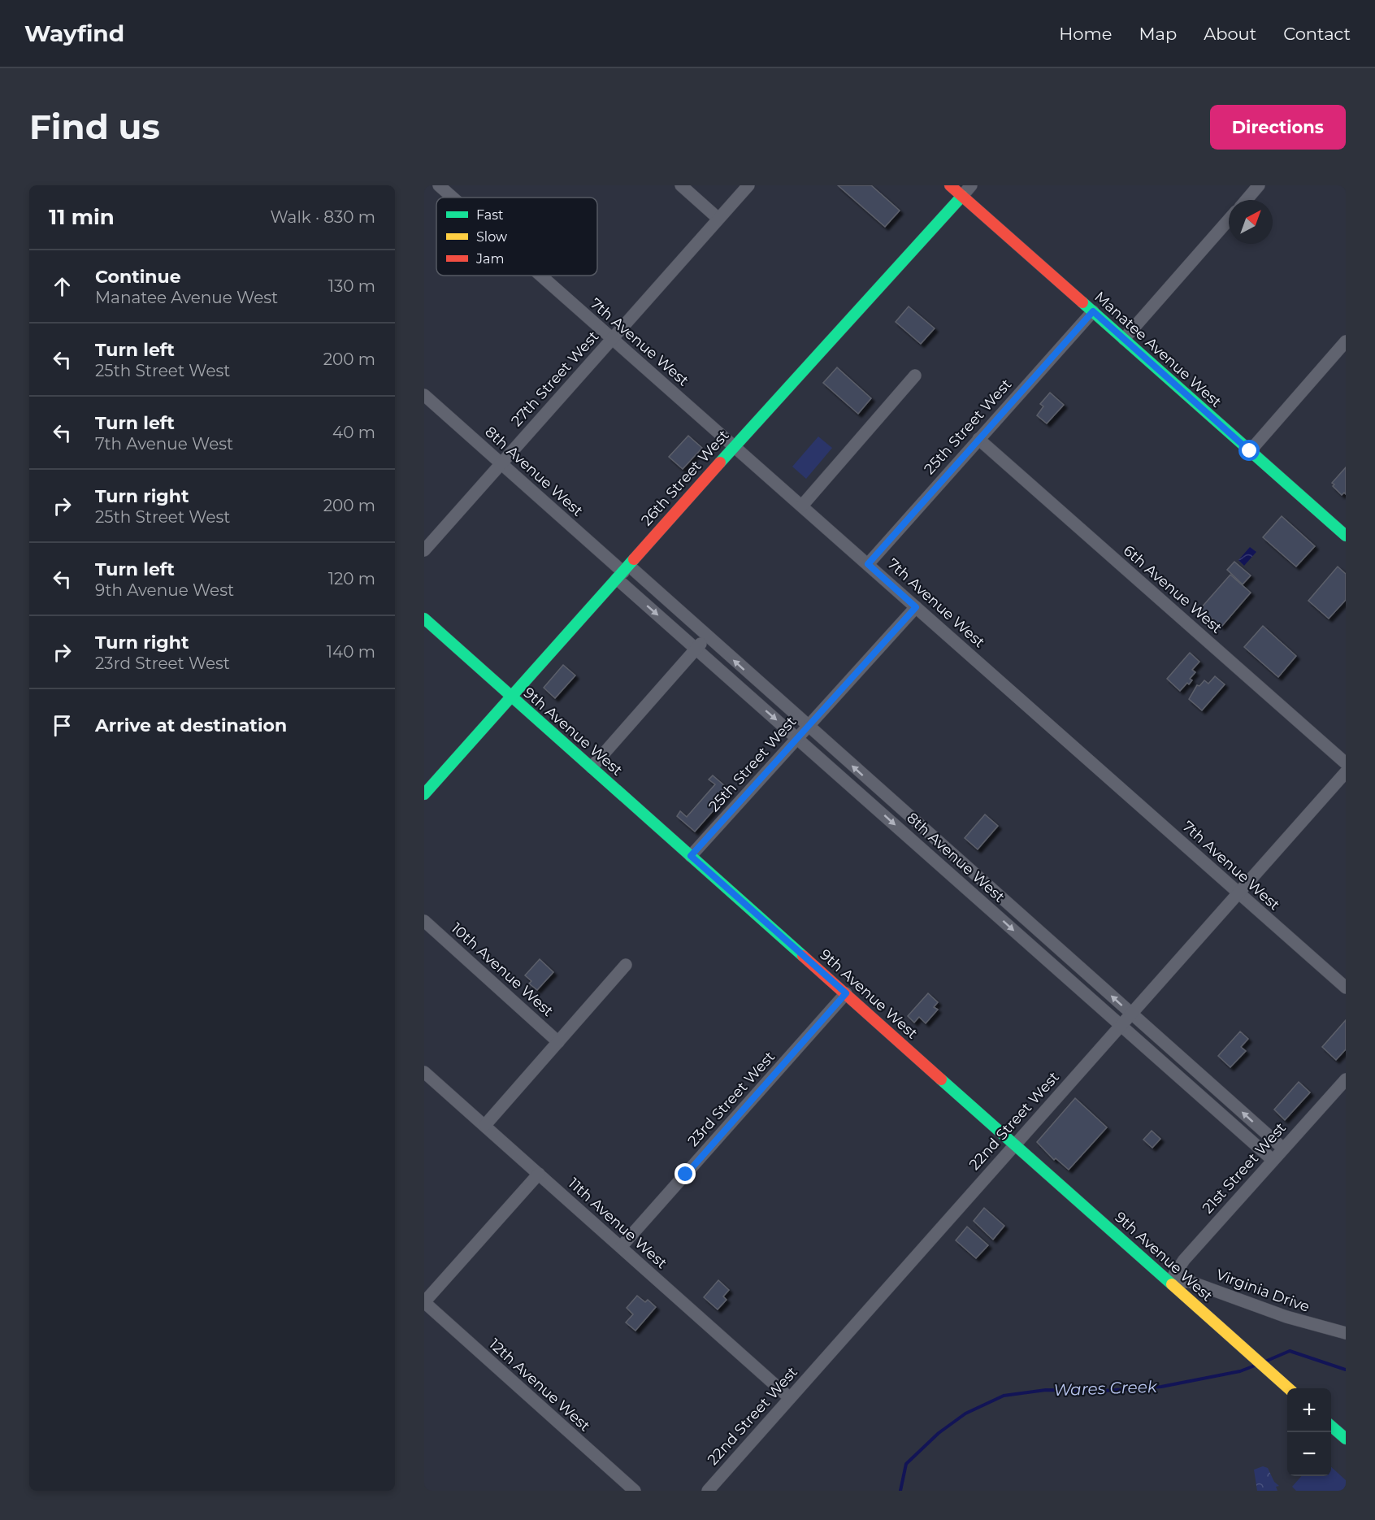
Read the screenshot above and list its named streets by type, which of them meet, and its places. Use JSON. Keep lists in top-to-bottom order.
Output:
{
  "streets": {
    "street": [
      "7th Avenue West",
      "Manatee Avenue West",
      "27th Street West",
      "25th Street West",
      "8th Avenue West",
      "26th Street West",
      "6th Avenue West",
      "9th Avenue West",
      "10th Avenue West",
      "23rd Street West",
      "22nd Street West",
      "21st Street West",
      "11th Avenue West",
      "Virginia Drive",
      "12th Avenue West"
    ]
  },
  "crossings": [
    ["7th Avenue West", "27th Street West"],
    ["7th Avenue West", "25th Street West"],
    ["7th Avenue West", "26th Street West"],
    ["7th Avenue West", "22nd Street West"],
    ["Manatee Avenue West", "25th Street West"],
    ["Manatee Avenue West", "26th Street West"],
    ["27th Street West", "8th Avenue West"],
    ["25th Street West", "8th Avenue West"],
    ["25th Street West", "6th Avenue West"],
    ["25th Street West", "9th Avenue West"],
    ["8th Avenue West", "26th Street West"],
    ["8th Avenue West", "22nd Street West"],
    ["8th Avenue West", "21st Street West"],
    ["26th Street West", "9th Avenue West"],
    ["9th Avenue West", "23rd Street West"],
    ["9th Avenue West", "22nd Street West"],
    ["9th Avenue West", "21st Street West"],
    ["9th Avenue West", "Virginia Drive"],
    ["23rd Street West", "11th Avenue West"],
    ["22nd Street West", "11th Avenue West"],
    ["21st Street West", "Virginia Drive"]
  ],
  "water": ["Wares Creek"],
  "legend": ["Fast", "Slow", "Jam"],
  "north": "top right",
  "page": {
    "header": "Wayfind",
    "nav": [
      "Home",
      "Map",
      "About",
      "Contact"
    ],
    "buttons": "Directions",
    "title": "Find us",
    "heading": ["11 min", "Walk · 830 m"],
    "list": [
      ["Continue", "Manatee Avenue West", "130 m"],
      ["Turn left", "25th Street West", "200 m"],
      ["Turn left", "7th Avenue West", "40 m"],
      ["Turn right", "25th Street West", "200 m"],
      ["Turn left", "9th Avenue West", "120 m"],
      ["Turn right", "23rd Street West", "140 m"],
      "Arrive at destination"
    ],
    "map_buttons": ["+", "−"]
  }
}
